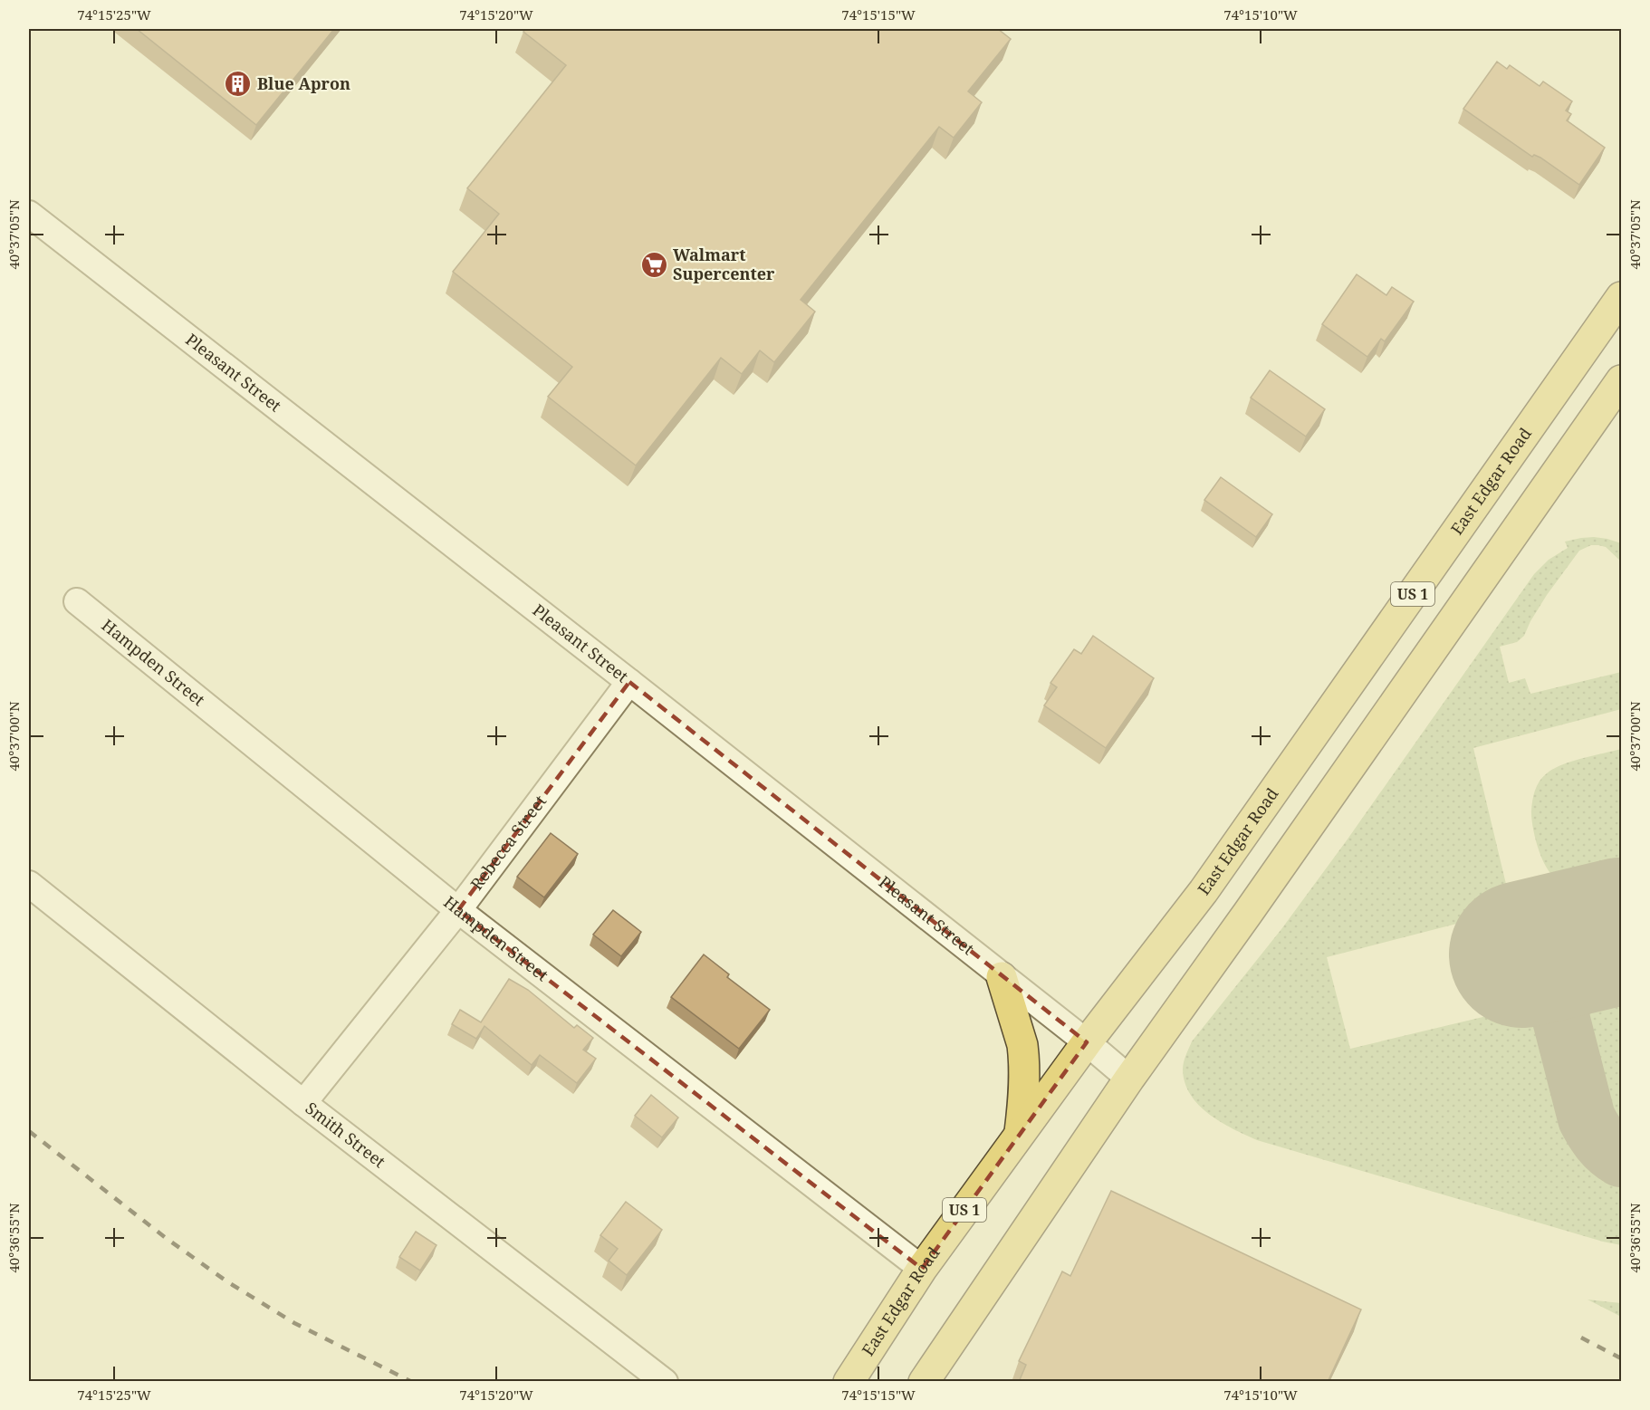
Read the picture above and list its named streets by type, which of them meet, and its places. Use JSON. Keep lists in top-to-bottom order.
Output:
{
  "streets": {
    "highway": ["East Edgar Road", "US 1"],
    "street": [
      "Pleasant Street",
      "Hampden Street",
      "Rebecca Street",
      "Smith Street"
    ]
  },
  "crossings": [
    ["Pleasant Street", "East Edgar Road"],
    ["Pleasant Street", "US 1"],
    ["Pleasant Street", "Rebecca Street"],
    ["East Edgar Road", "Hampden Street"],
    ["Hampden Street", "Rebecca Street"],
    ["Rebecca Street", "Smith Street"]
  ],
  "places": {
    "building": ["Blue Apron"],
    "supermarket": ["Walmart Supercenter"]
  },
  "coordinates": [
    "74°15'25\"W",
    "74°15'20\"W",
    "74°15'15\"W",
    "74°15'10\"W",
    "40°37'05\"N",
    "40°37'00\"N",
    "40°36'55\"N"
  ]
}
